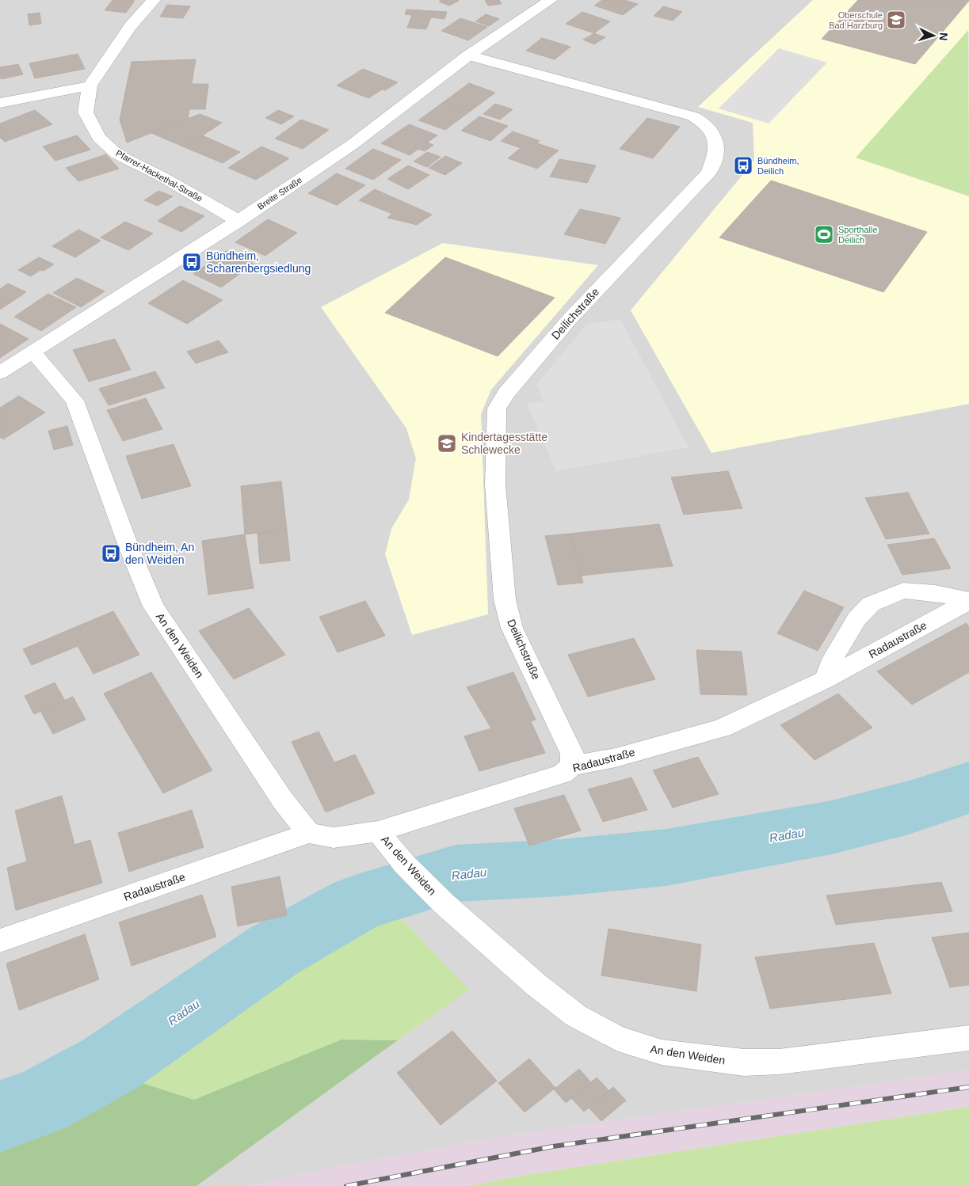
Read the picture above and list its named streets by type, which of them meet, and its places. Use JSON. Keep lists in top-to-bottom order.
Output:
{
  "streets": {
    "street": [
      "Pfarrer-Hackethal-Straße",
      "Breite Straße",
      "Deilichstraße",
      "Radaustraße",
      "An den Weiden"
    ]
  },
  "crossings": [
    ["Pfarrer-Hackethal-Straße", "Breite Straße"],
    ["Breite Straße", "Deilichstraße"],
    ["Breite Straße", "An den Weiden"],
    ["Deilichstraße", "Radaustraße"],
    ["Radaustraße", "An den Weiden"]
  ],
  "water": ["Radau"],
  "places": {
    "school or university": ["Oberschule Bad Harzburg", "Kindertagesstätte Schlewecke"],
    "bus stop": ["Bündheim, Deilich", "Bündheim, Scharenbergsiedlung", "Bündheim, An den Weiden"],
    "sports": ["Sporthalle Deilich"]
  },
  "north": "right"
}
